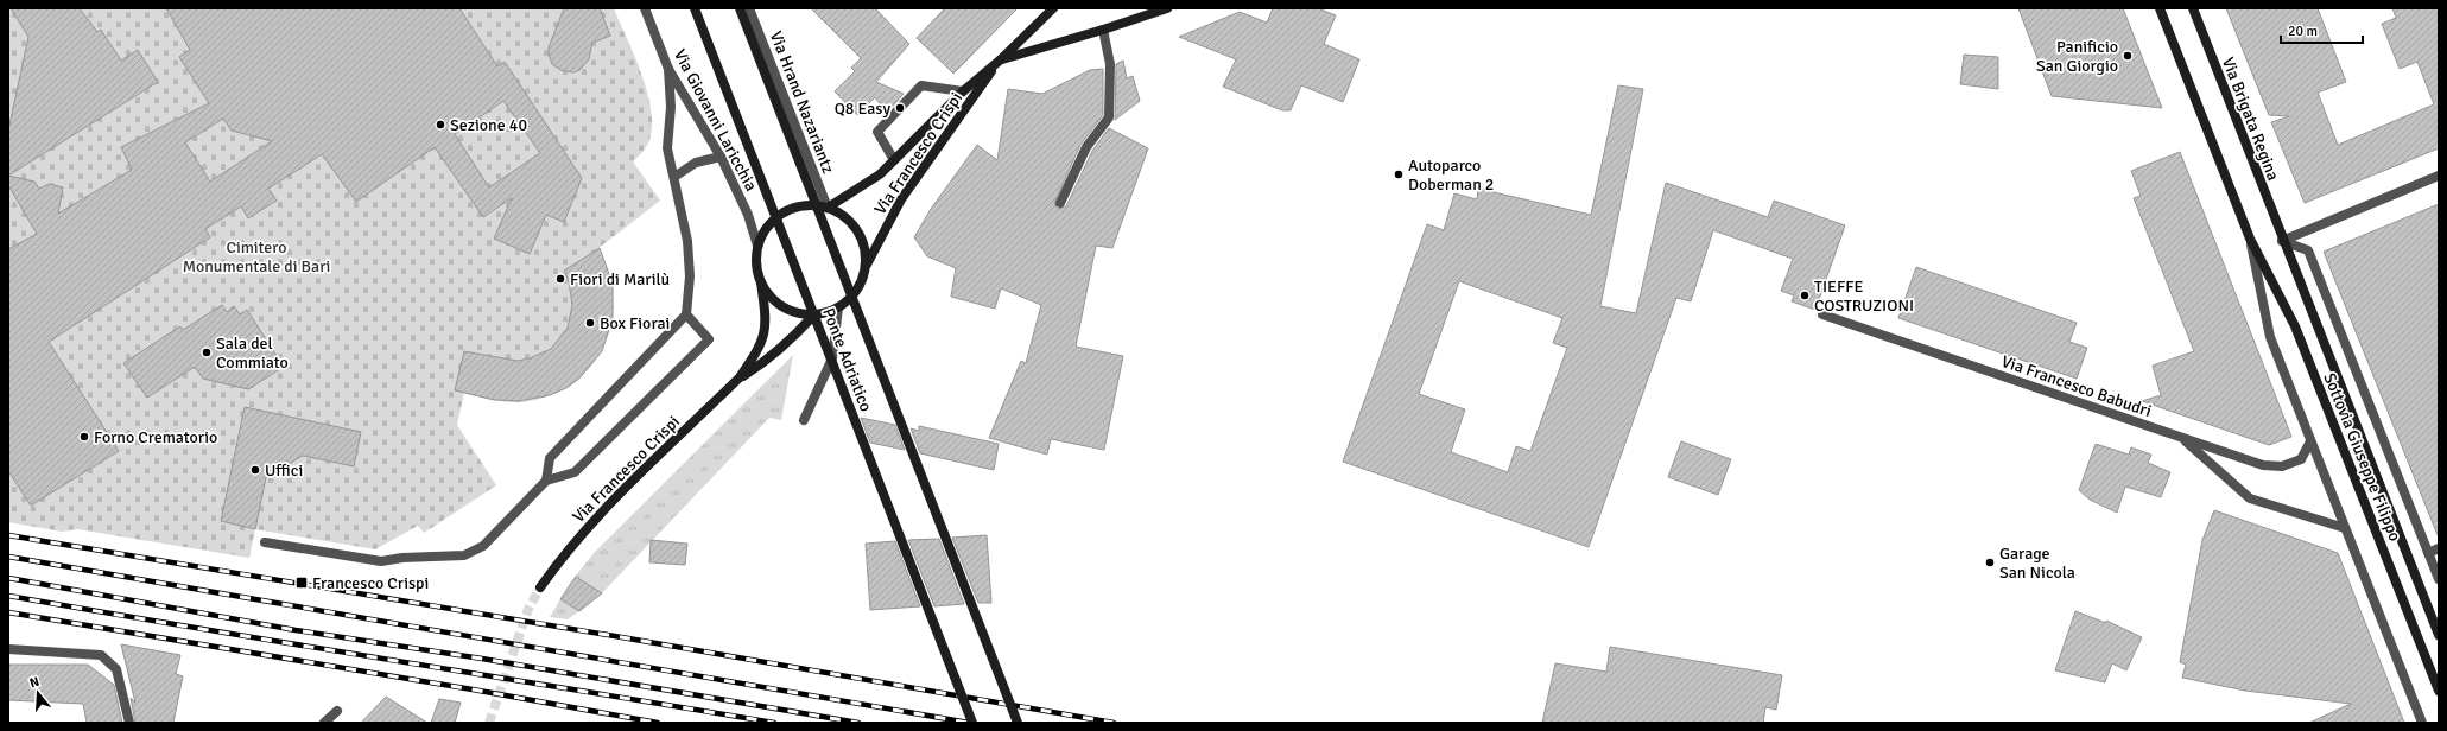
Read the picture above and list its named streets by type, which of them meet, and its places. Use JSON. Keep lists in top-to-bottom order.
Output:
{
  "streets": {
    "main road": [
      "Via Brigata Regina",
      "Via Francesco Crispi",
      "Ponte Adriatico",
      "Sottovia Giuseppe Filippo"
    ],
    "street": ["Via Hrand Nazariantz", "Via Giovanni Laricchia", "Via Francesco Babudri"]
  },
  "crossings": [
    ["Via Hrand Nazariantz", "Via Giovanni Laricchia"],
    ["Via Hrand Nazariantz", "Via Francesco Crispi"],
    ["Via Brigata Regina", "Sottovia Giuseppe Filippo"],
    ["Via Giovanni Laricchia", "Via Francesco Crispi"]
  ],
  "parks": ["Cimitero Monumentale di Bari"],
  "places": {
    "other": [
      "Panificio San Giorgio",
      "Q8 Easy",
      "Sezione 40",
      "Autoparco Doberman 2",
      "Fiori di Marilù",
      "TIEFFE COSTRUZIONI",
      "Box Fiorai",
      "Sala del Commiato",
      "Forno Crematorio",
      "Uffici",
      "Garage San Nicola"
    ],
    "transit": ["Francesco Crispi"]
  },
  "scale_bar": "20 m",
  "north": "top"
}
